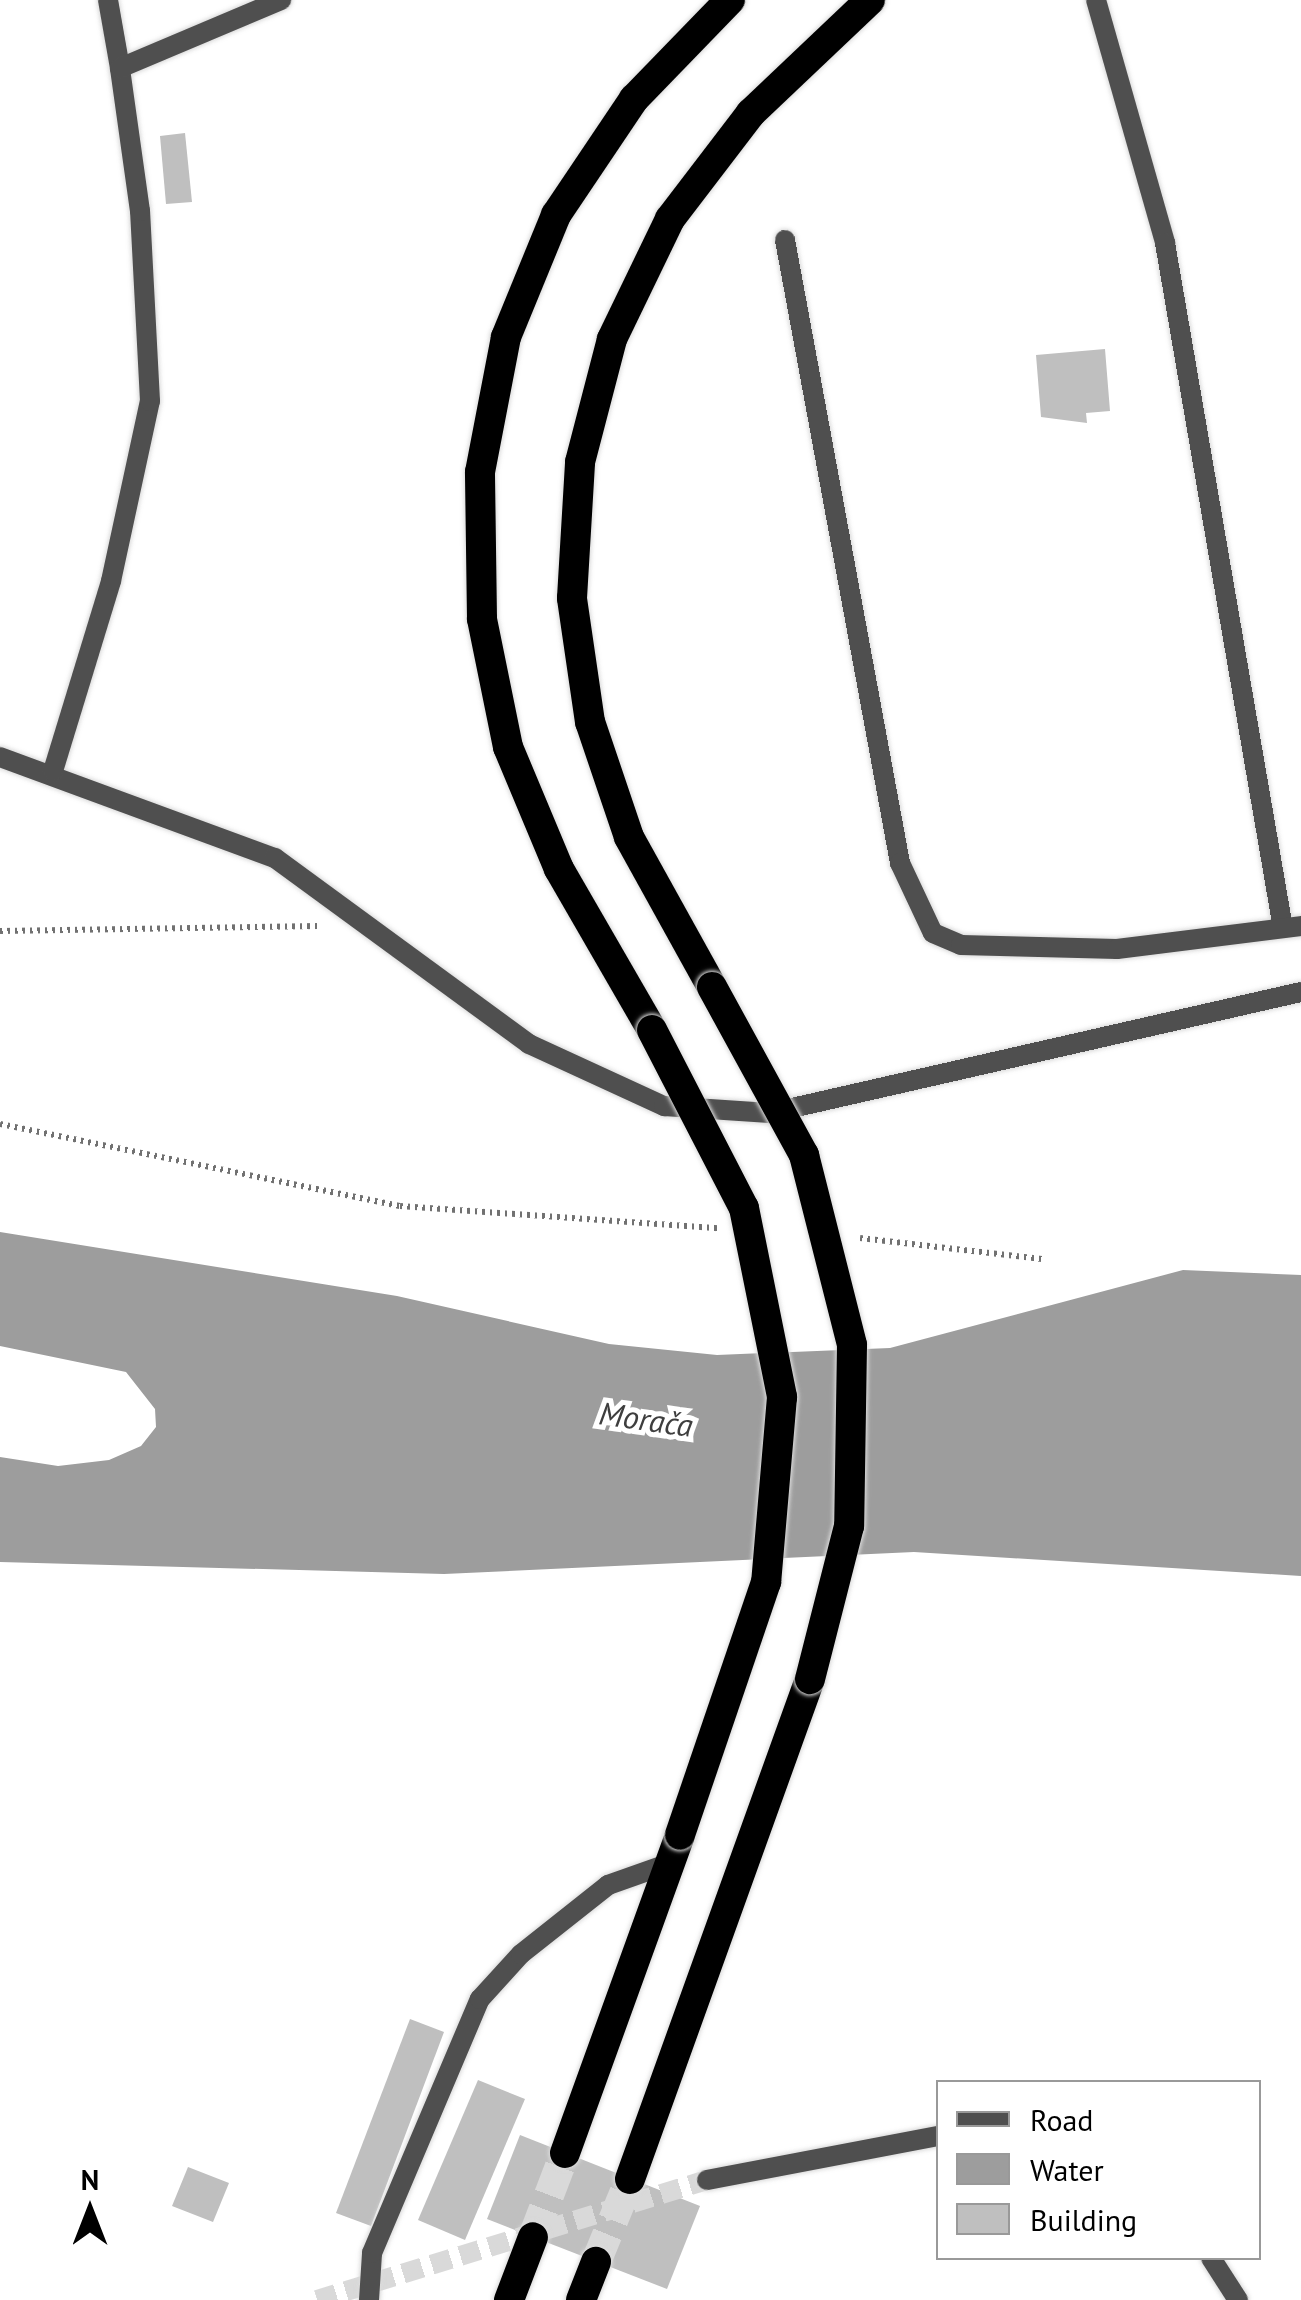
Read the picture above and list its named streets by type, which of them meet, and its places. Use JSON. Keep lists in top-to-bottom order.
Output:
{
  "water": ["Morača"],
  "legend": ["Road", "Water", "Building"],
  "north": "top"
}
